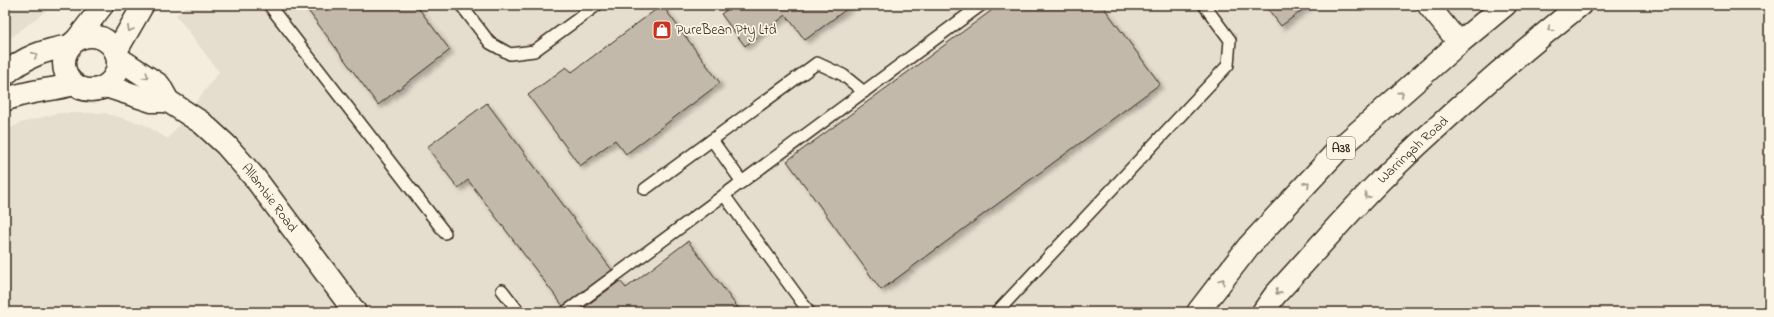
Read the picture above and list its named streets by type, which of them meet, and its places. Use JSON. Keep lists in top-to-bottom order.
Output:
{
  "streets": {
    "main road": ["A38", "Warringah Road", "Allambie Road"]
  },
  "places": {
    "shop": ["PureBean Pty Ltd"]
  }
}
